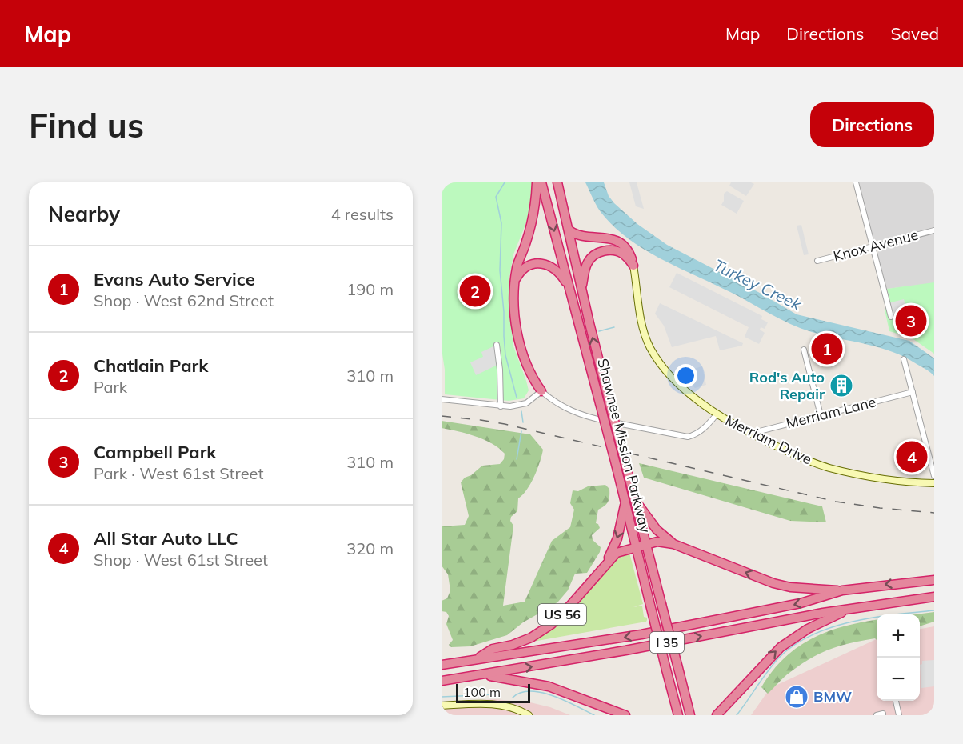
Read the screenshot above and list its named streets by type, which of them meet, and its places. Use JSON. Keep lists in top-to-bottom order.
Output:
{
  "streets": {
    "highway": ["Shawnee Mission Parkway", "US 56", "I 35"],
    "main road": ["Merriam Drive"],
    "street": ["Knox Avenue", "Merriam Lane"]
  },
  "crossings": [
    ["Merriam Lane", "Merriam Drive"],
    ["Shawnee Mission Parkway", "US 56"],
    ["US 56", "I 35"]
  ],
  "water": ["Turkey Creek"],
  "places": {
    "building": ["Rod's Auto Repair"],
    "shop": ["BMW"]
  },
  "scale_bar": "100 m",
  "page": {
    "header": "Map",
    "nav": ["Map", "Directions", "Saved"],
    "buttons": "Directions",
    "title": "Find us",
    "heading": ["Nearby", "4 results"],
    "list": [
      {
        "mark": "1",
        "name": "Evans Auto Service",
        "note": "Shop · West 62nd Street",
        "value": "190 m"
      },
      {
        "mark": "2",
        "name": "Chatlain Park",
        "note": "Park",
        "value": "310 m"
      },
      {
        "mark": "3",
        "name": "Campbell Park",
        "note": "Park · West 61st Street",
        "value": "310 m"
      },
      {
        "mark": "4",
        "name": "All Star Auto LLC",
        "note": "Shop · West 61st Street",
        "value": "320 m"
      }
    ],
    "pins": [
      "2",
      "3",
      "1",
      "4"
    ],
    "map_buttons": ["+", "−"],
    "scale": "100 m"
  }
}
